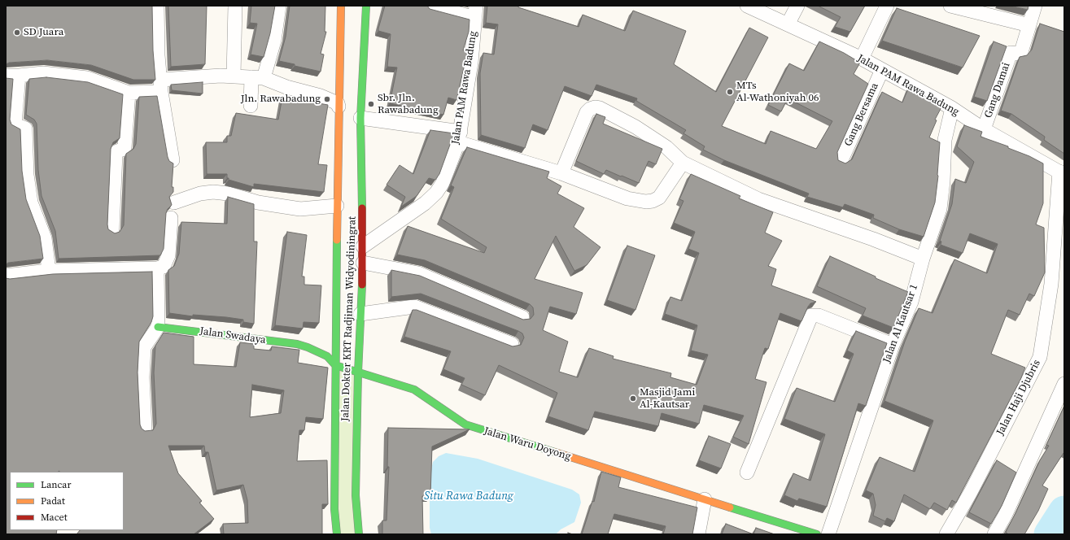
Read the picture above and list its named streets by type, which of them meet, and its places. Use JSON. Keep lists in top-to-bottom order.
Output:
{
  "streets": {
    "main road": ["Jalan Dokter KRT Radjiman Widyodiningrat", "Jalan Swadaya", "Jalan Waru Doyong"],
    "street": [
      "Jalan PAM Rawa Badung",
      "Gang Damai",
      "Gang Bersama",
      "Jalan Al Kautsar 1",
      "Jalan Haji Djubris"
    ]
  },
  "crossings": [
    ["Jalan PAM Rawa Badung", "Gang Damai"],
    ["Jalan PAM Rawa Badung", "Gang Bersama"],
    ["Jalan PAM Rawa Badung", "Jalan Dokter KRT Radjiman Widyodiningrat"],
    ["Jalan PAM Rawa Badung", "Jalan Al Kautsar 1"],
    ["Jalan PAM Rawa Badung", "Jalan Haji Djubris"],
    ["Jalan Dokter KRT Radjiman Widyodiningrat", "Jalan Swadaya"],
    ["Jalan Dokter KRT Radjiman Widyodiningrat", "Jalan Waru Doyong"],
    ["Jalan Swadaya", "Jalan Waru Doyong"]
  ],
  "water": ["Situ Rawa Badung"],
  "places": [
    "SD Juara",
    "MTs Al-Wathoniyah 06",
    "Jln. Rawabadung",
    "Sbr. Jln. Rawabadung",
    "Masjid Jami Al-Kautsar"
  ],
  "legend": ["Lancar", "Padat", "Macet"]
}
